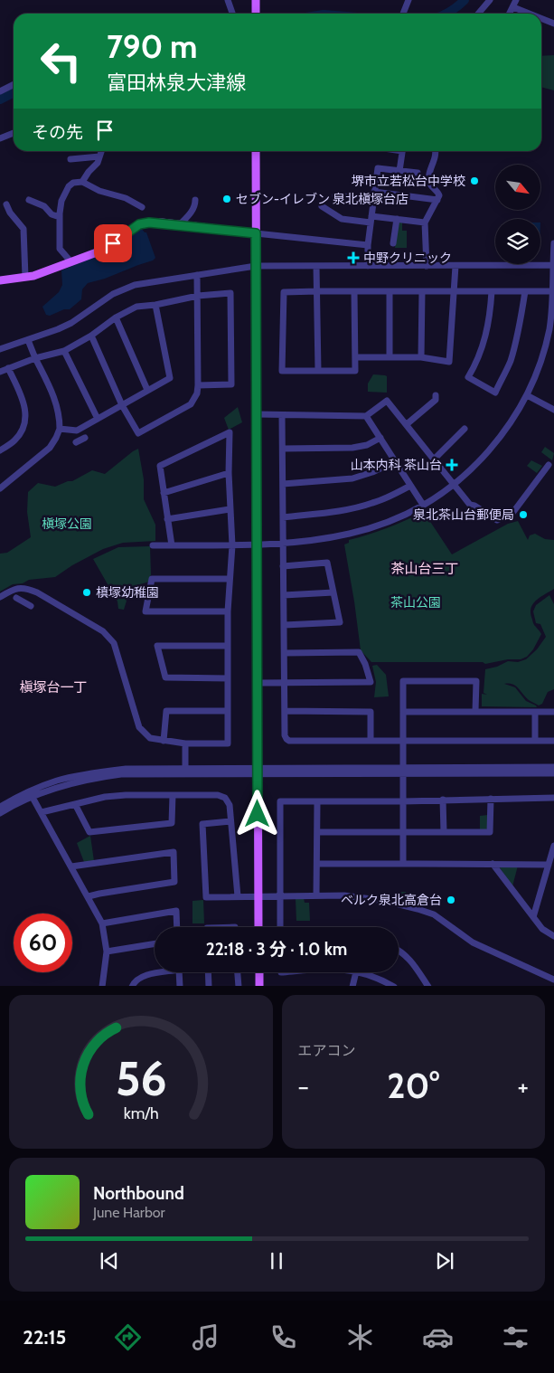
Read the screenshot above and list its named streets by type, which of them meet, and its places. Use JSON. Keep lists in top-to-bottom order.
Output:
{
  "districts": ["茶山台三丁", "槇塚台一丁"],
  "parks": ["槇塚公園", "茶山公園"],
  "places": {
    "other": [
      "堺市立若松台中学校",
      "セブン-イレブン 泉北槇塚台店",
      "泉北茶山台郵便局",
      "槙塚幼稚園",
      "ベルク泉北高倉台"
    ],
    "health": ["中野クリニック", "山本内科 茶山台"]
  },
  "north": "bottom right",
  "page": {
    "turn": ["790 m", "富田林泉大津線"],
    "then": "その先",
    "limit": "60",
    "trip": "22:18 · 3 分 · 1.0 km",
    "tile": "エアコン",
    "heat": ["−", "20°", "+"],
    "song": ["Northbound", "June Harbor"],
    "tabs": "22:15",
    "gauge": ["56", "km/h"]
  }
}
